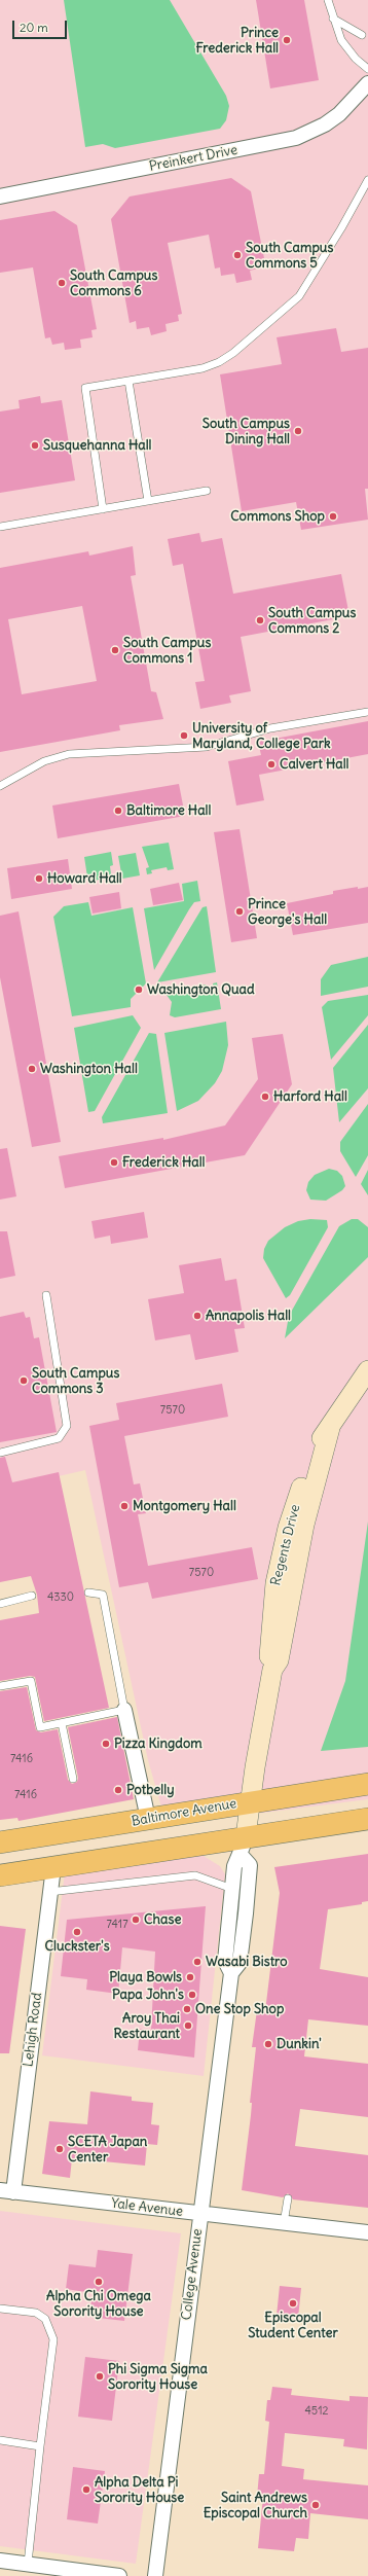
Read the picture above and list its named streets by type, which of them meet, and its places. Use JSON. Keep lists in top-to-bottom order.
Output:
{
  "streets": {
    "main road": ["Baltimore Avenue"],
    "street": [
      "Preinkert Drive",
      "Regents Drive",
      "Lehigh Road",
      "Yale Avenue",
      "College Avenue"
    ]
  },
  "crossings": [
    ["Regents Drive", "Baltimore Avenue"],
    ["Regents Drive", "College Avenue"],
    ["Lehigh Road", "Yale Avenue"],
    ["Yale Avenue", "College Avenue"]
  ],
  "places": [
    "Prince Frederick Hall",
    "South Campus Commons 5",
    "South Campus Commons 6",
    "South Campus Dining Hall",
    "Susquehanna Hall",
    "Commons Shop",
    "South Campus Commons 2",
    "South Campus Commons 1",
    "University of Maryland, College Park",
    "Calvert Hall",
    "Baltimore Hall",
    "Howard Hall",
    "Prince George's Hall",
    "Washington Quad",
    "Washington Hall",
    "Harford Hall",
    "Frederick Hall",
    "Annapolis Hall",
    "South Campus Commons 3",
    "Montgomery Hall",
    "Pizza Kingdom",
    "Potbelly",
    "Chase",
    "Cluckster's",
    "Wasabi Bistro",
    "Playa Bowls",
    "Papa John's",
    "One Stop Shop",
    "Aroy Thai Restaurant",
    "Dunkin'",
    "SCETA Japan Center",
    "Alpha Chi Omega Sorority House",
    "Episcopal Student Center",
    "Phi Sigma Sigma Sorority House",
    "Alpha Delta Pi Sorority House",
    "Saint Andrews Episcopal Church"
  ],
  "house_numbers": [
    "7570",
    "7570",
    "4330",
    "7416",
    "7416",
    "7417",
    "4512"
  ],
  "scale_bar": "20 m"
}
